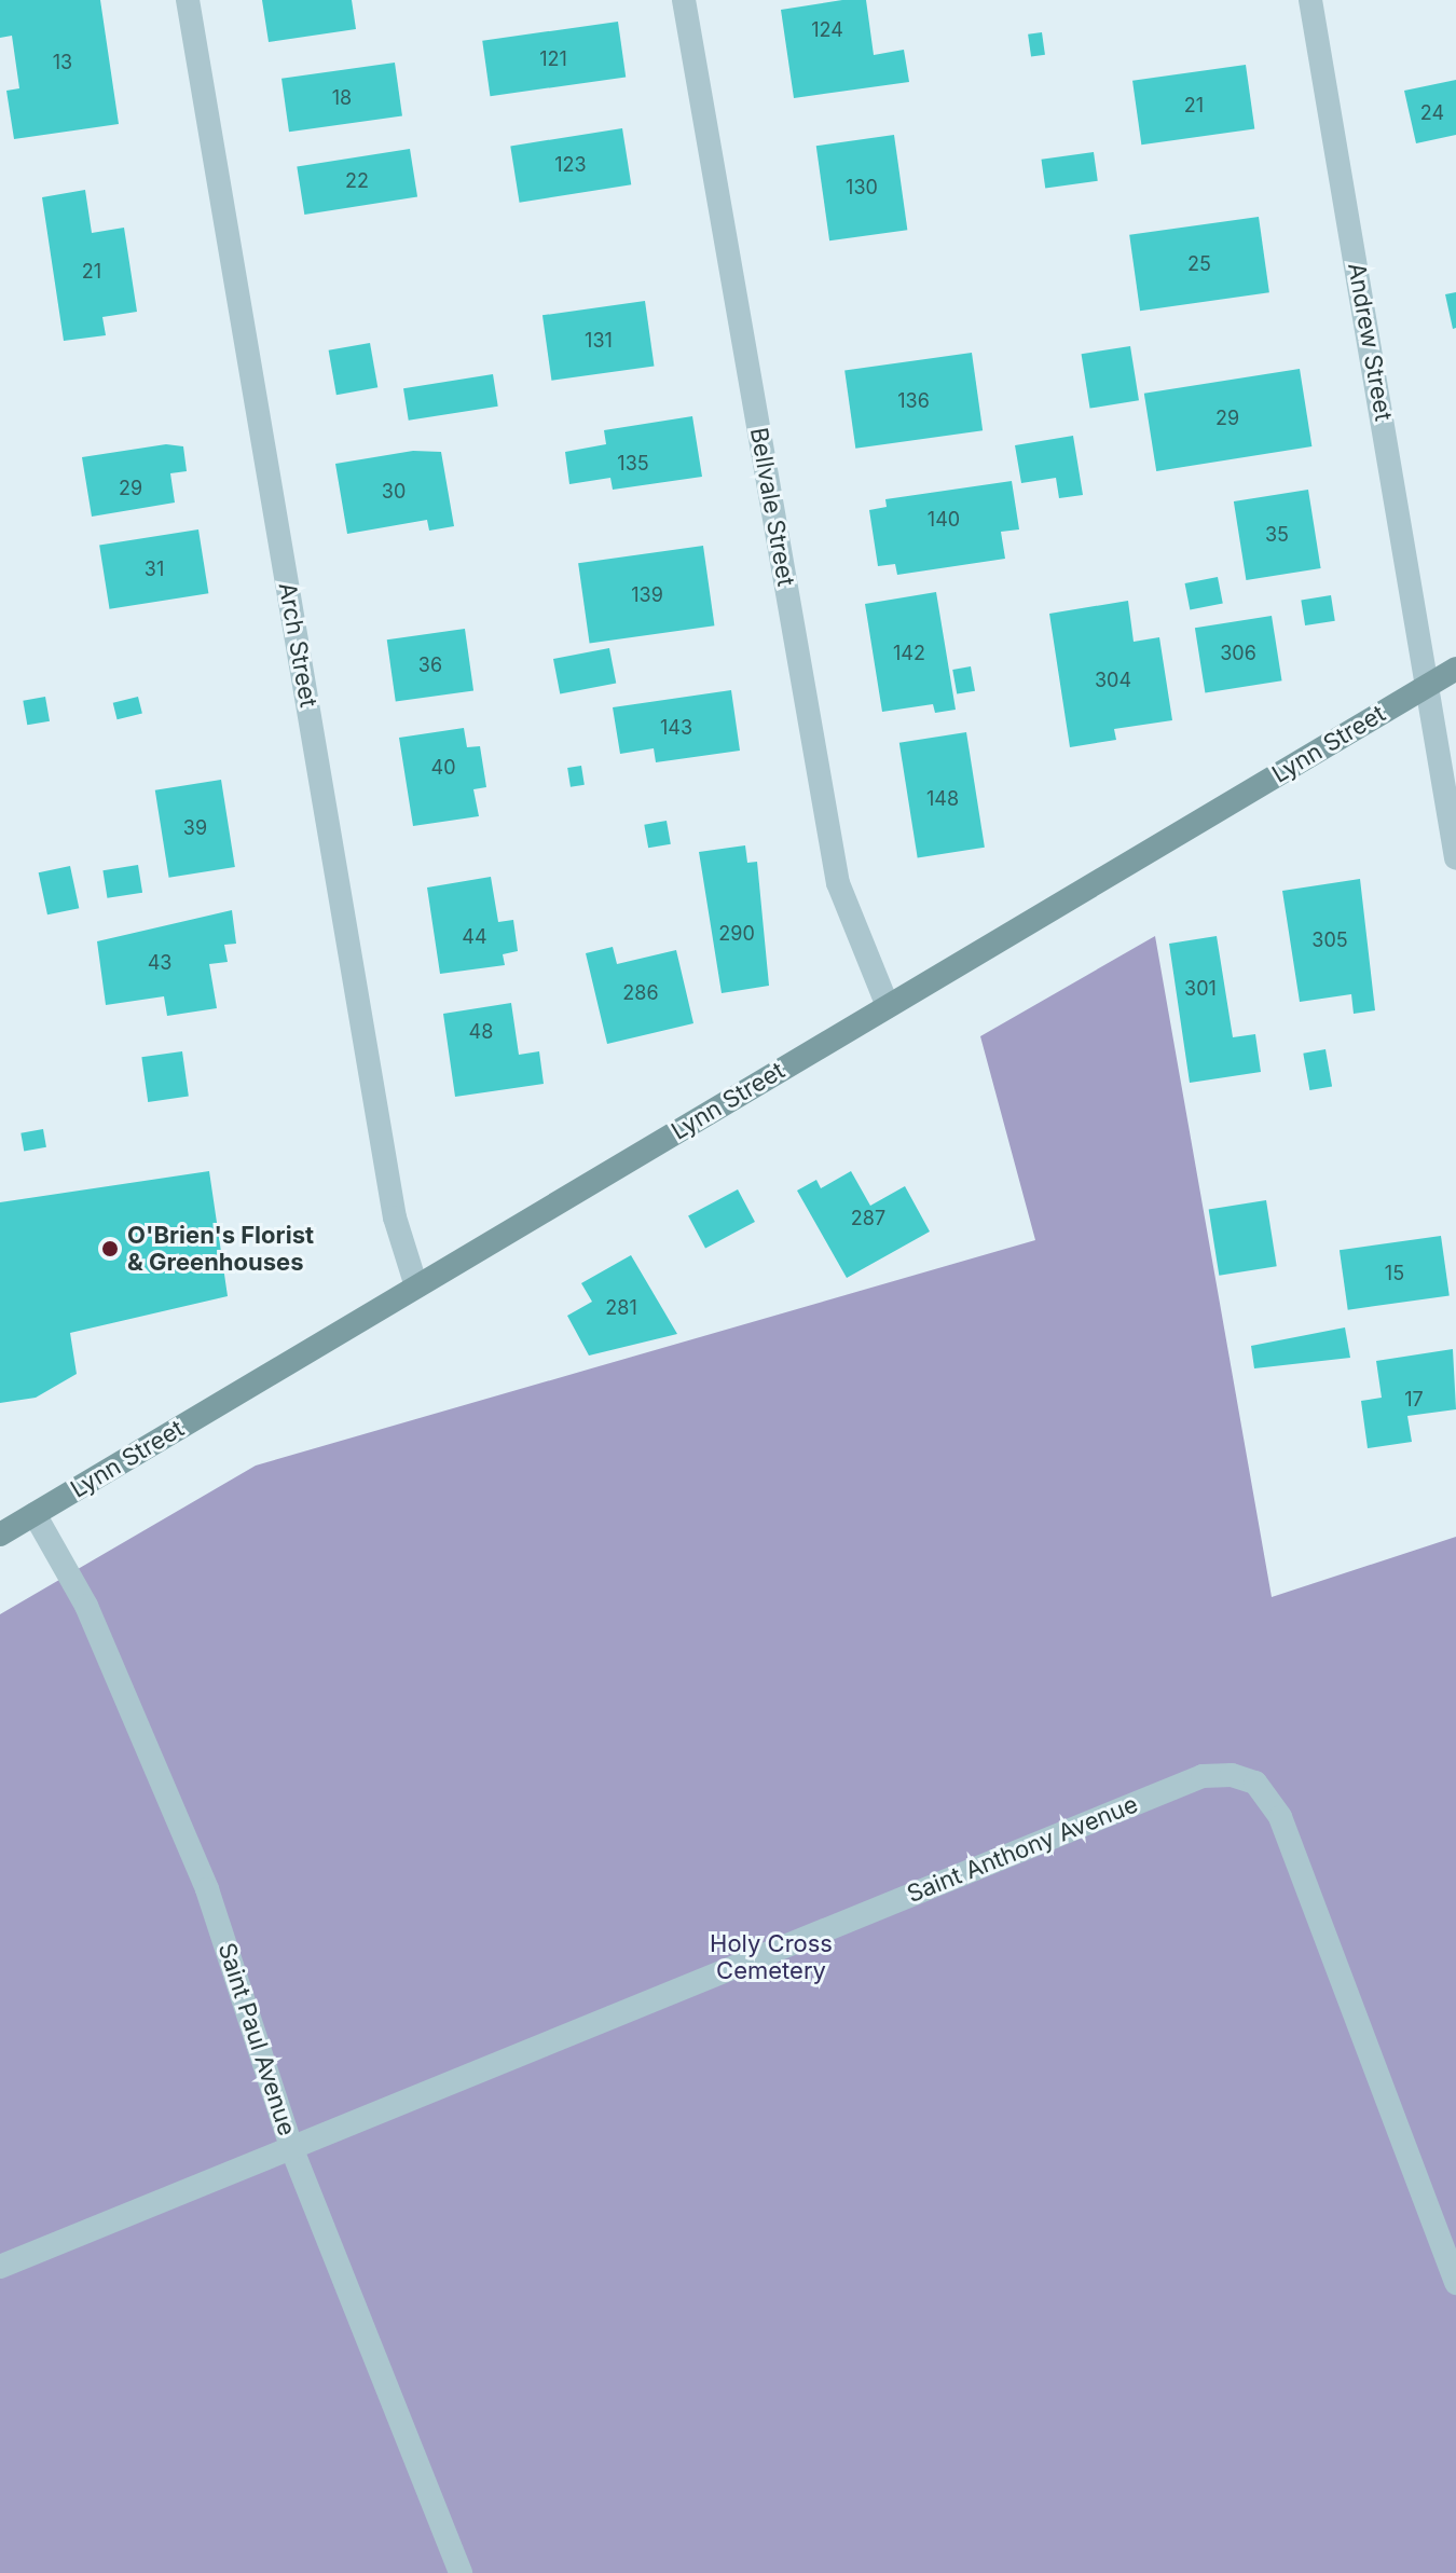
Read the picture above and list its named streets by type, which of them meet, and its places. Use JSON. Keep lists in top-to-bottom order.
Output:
{
  "streets": {
    "main road": ["Lynn Street"],
    "street": [
      "Andrew Street",
      "Bellvale Street",
      "Arch Street",
      "Saint Anthony Avenue",
      "Saint Paul Avenue"
    ]
  },
  "crossings": [
    ["Andrew Street", "Lynn Street"],
    ["Bellvale Street", "Lynn Street"],
    ["Arch Street", "Lynn Street"],
    ["Lynn Street", "Saint Paul Avenue"],
    ["Saint Anthony Avenue", "Saint Paul Avenue"]
  ],
  "parks": ["Holy Cross Cemetery"],
  "places": ["O'Brien's Florist & Greenhouses"],
  "house_numbers": [
    "124",
    "121",
    "13",
    "18",
    "21",
    "24",
    "123",
    "22",
    "130",
    "25",
    "21",
    "131",
    "136",
    "29",
    "135",
    "29",
    "30",
    "140",
    "35",
    "31",
    "139",
    "142",
    "306",
    "36",
    "304",
    "143",
    "40",
    "148",
    "39",
    "290",
    "44",
    "305",
    "43",
    "301",
    "286",
    "48",
    "287",
    "15",
    "281",
    "17"
  ]
}
